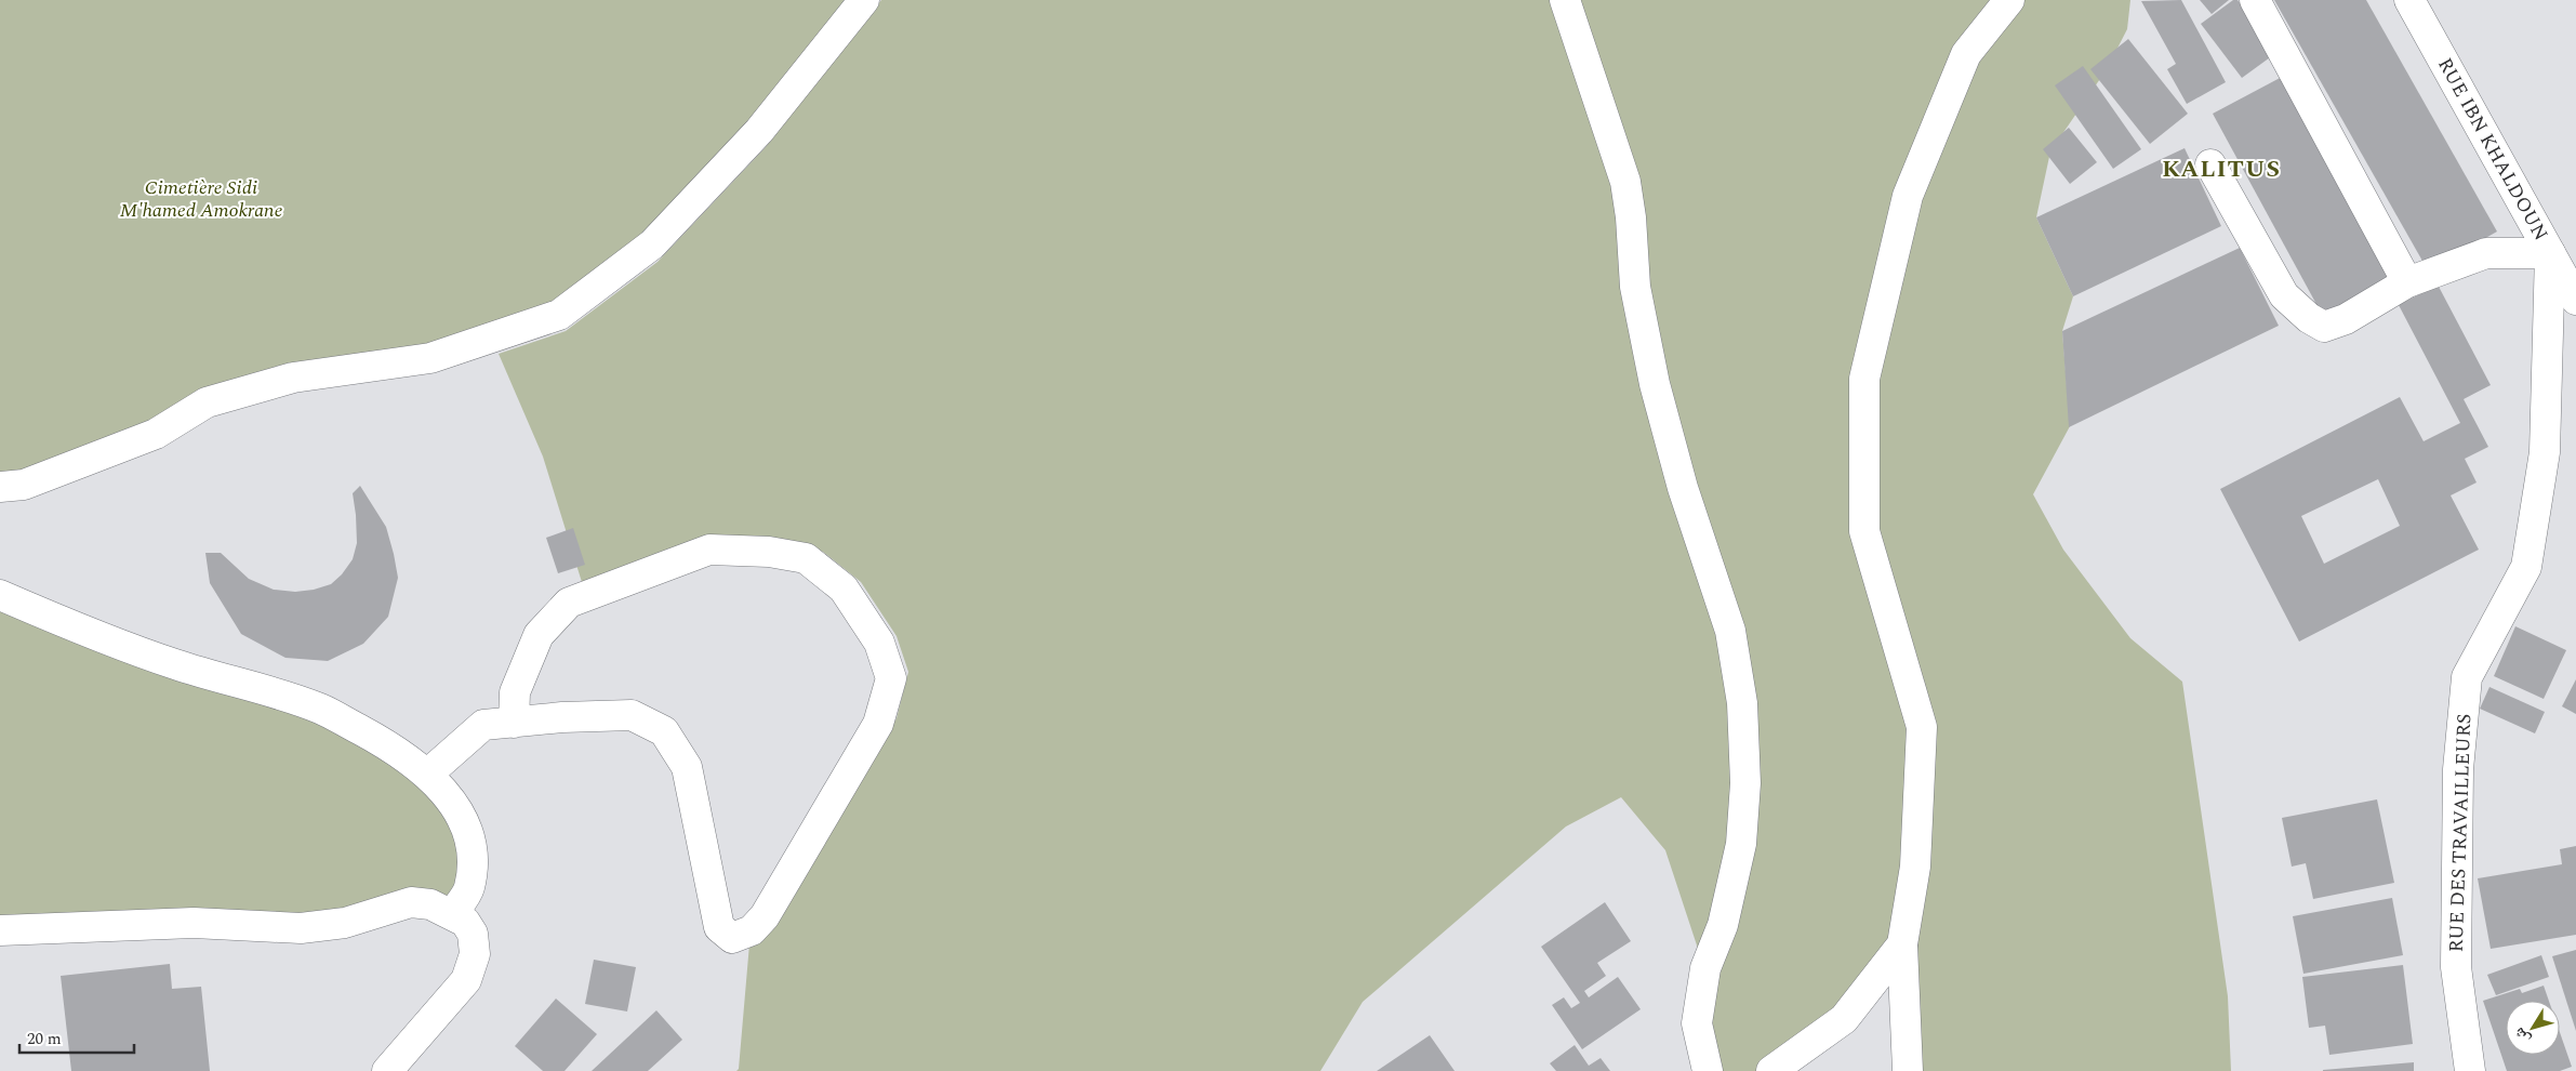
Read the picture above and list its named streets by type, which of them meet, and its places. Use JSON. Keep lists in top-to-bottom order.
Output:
{
  "streets": {
    "street": ["RUE IBN KHALDOUN", "RUE DES TRAVAILLEURS"]
  },
  "crossings": [
    ["RUE IBN KHALDOUN", "RUE DES TRAVAILLEURS"]
  ],
  "districts": ["KALITUS"],
  "parks": ["Cimetière Sidi M'hamed Amokrane"],
  "scale_bar": "20 m",
  "north": "bottom left"
}
